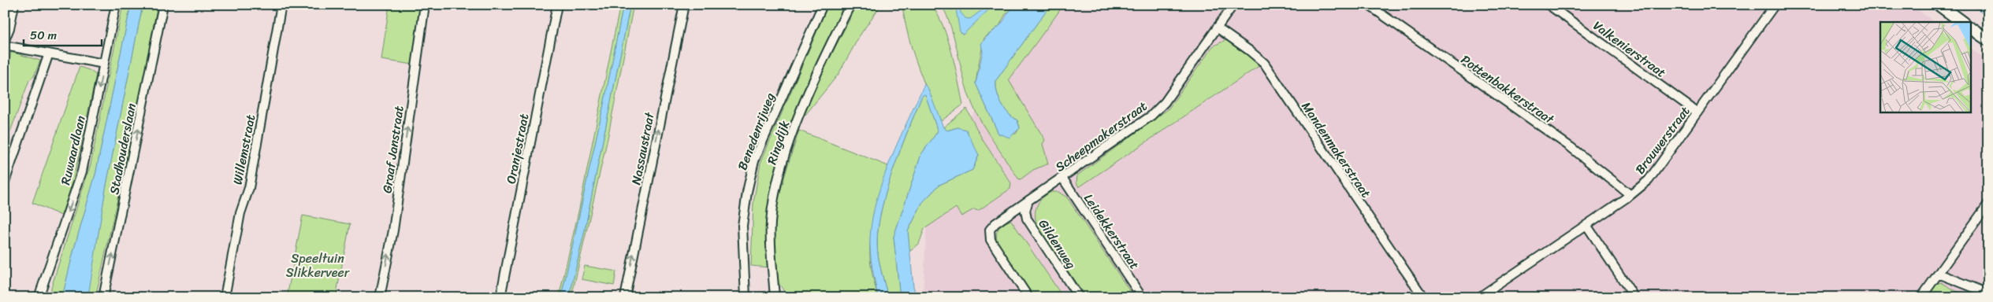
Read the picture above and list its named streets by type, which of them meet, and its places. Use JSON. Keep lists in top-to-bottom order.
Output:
{
  "streets": {
    "street": [
      "Valkenierstraat",
      "Pottenbakkerstraat",
      "Benedenrijweg",
      "Scheepmakerstraat",
      "Brouwerstraat",
      "Ringdijk",
      "Stadhouderslaan",
      "Oranjestraat",
      "Nassaustraat",
      "Willemstraat",
      "Graaf Janstraat",
      "Mandenmakerstraat",
      "Ruwaardlaan",
      "Leidekkerstraat",
      "Gildenweg"
    ]
  },
  "crossings": [
    ["Valkenierstraat", "Brouwerstraat"],
    ["Pottenbakkerstraat", "Brouwerstraat"],
    ["Scheepmakerstraat", "Mandenmakerstraat"],
    ["Scheepmakerstraat", "Leidekkerstraat"],
    ["Scheepmakerstraat", "Gildenweg"]
  ],
  "one_way": ["Stadhouderslaan", "Nassaustraat", "Graaf Janstraat"],
  "parks": ["Speeltuin Slikkerveer"],
  "scale_bar": "50 m"
}
